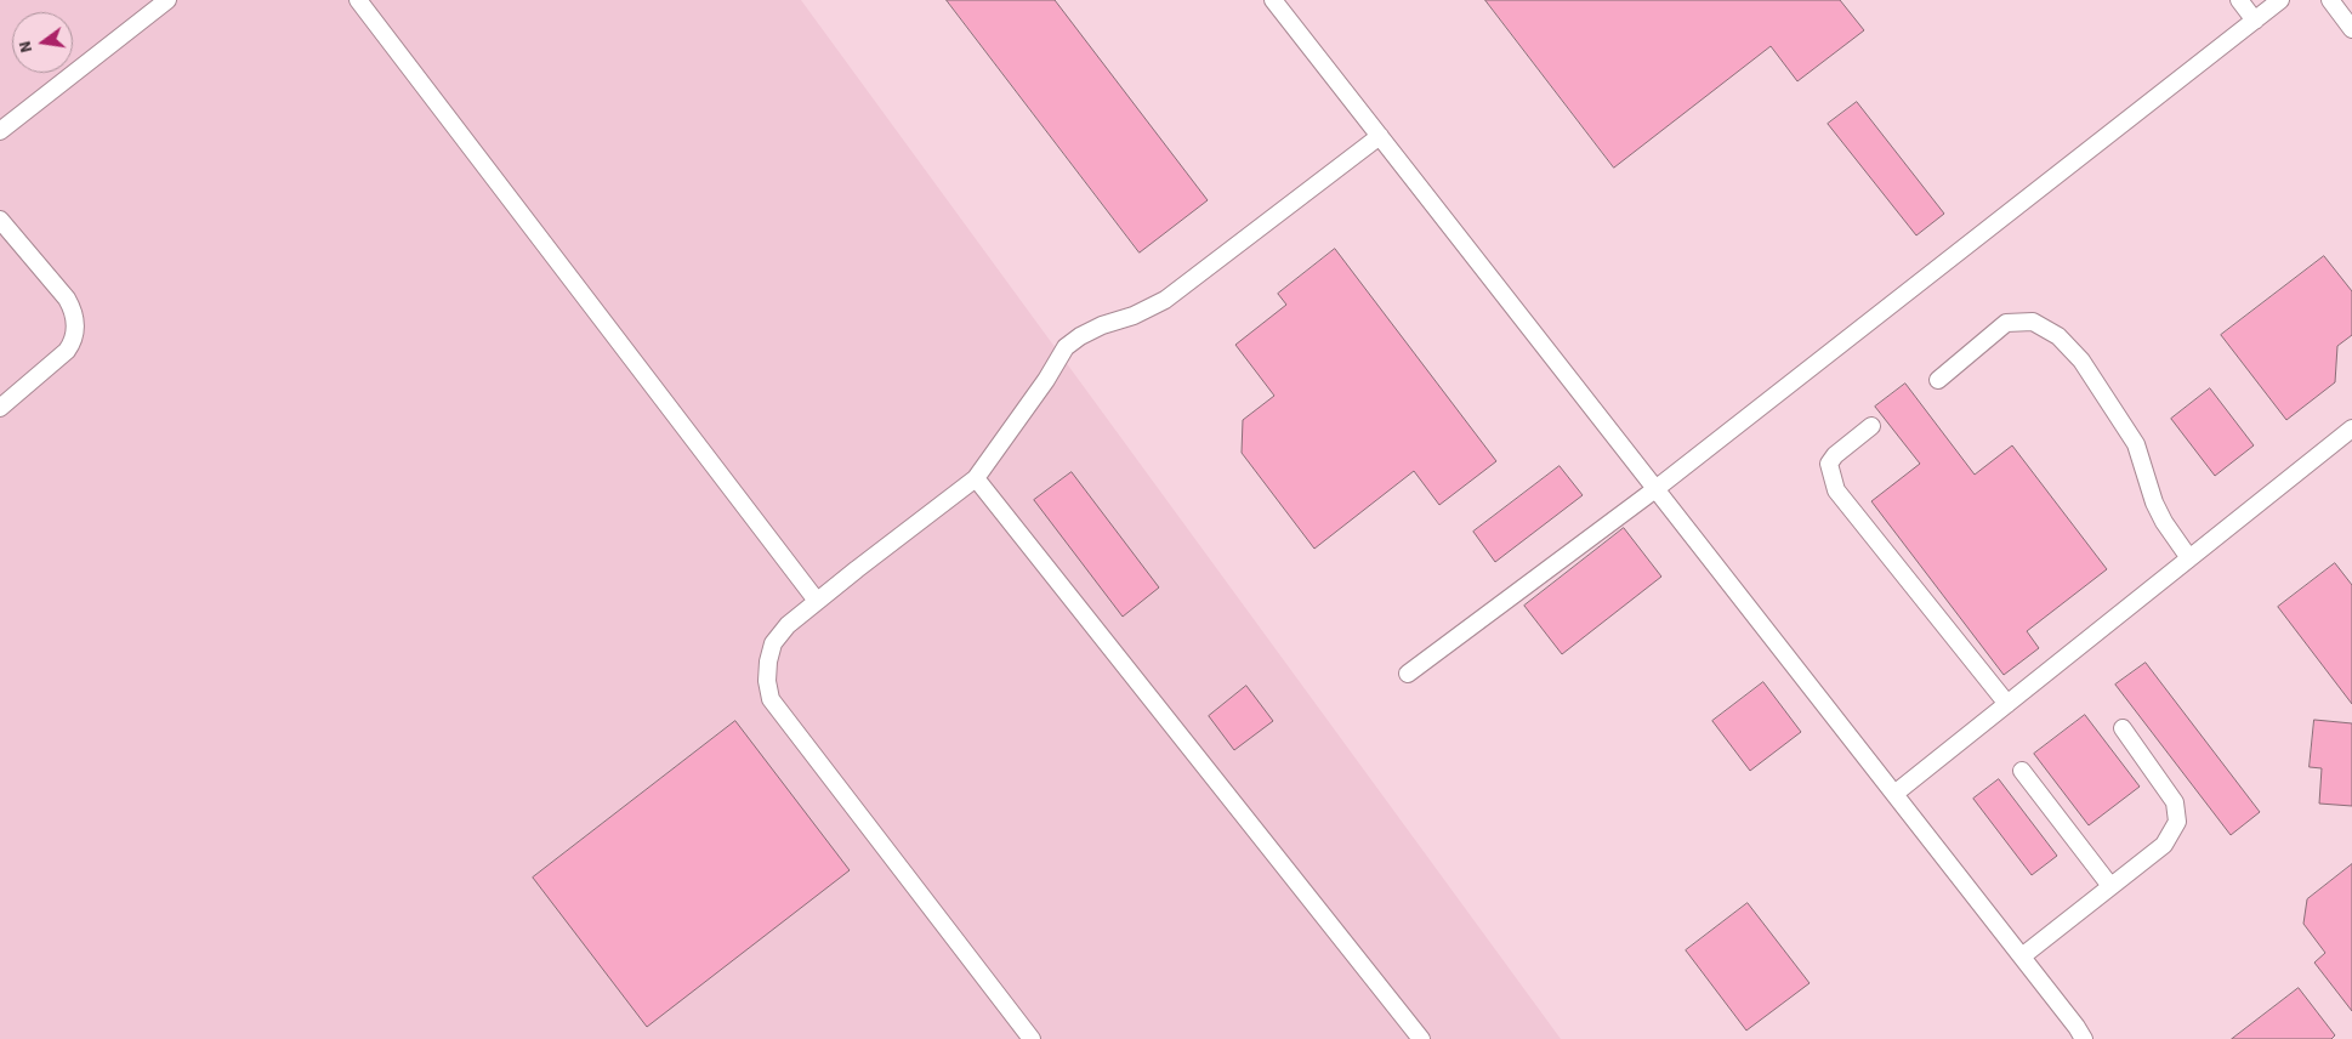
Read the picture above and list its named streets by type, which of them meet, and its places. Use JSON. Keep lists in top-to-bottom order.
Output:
{
  "north": "left"
}
